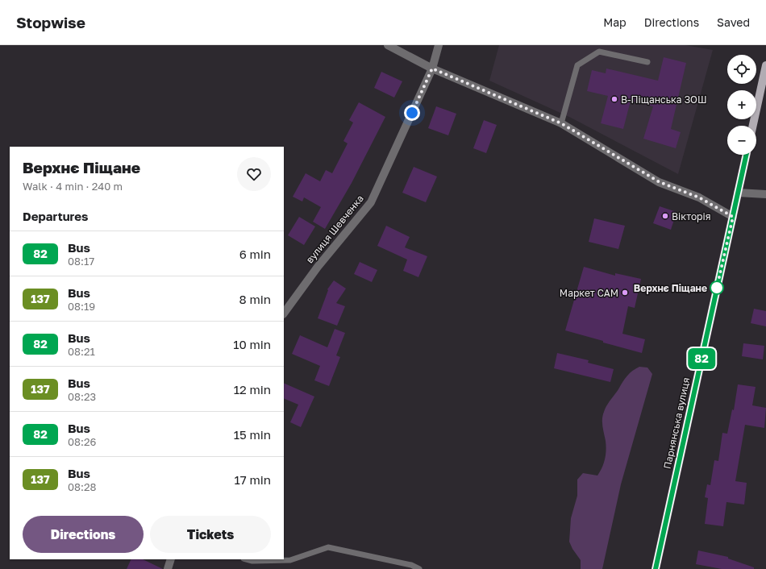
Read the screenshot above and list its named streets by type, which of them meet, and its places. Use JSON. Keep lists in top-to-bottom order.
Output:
{
  "streets": {
    "main road": ["Парнянська вулиця"],
    "street": ["вулиця Шевченка"]
  },
  "places": [
    "В-Піщанська ЗОШ",
    "Вікторія",
    "Верхнє Піщане",
    "Маркет САМ"
  ],
  "lines": ["bus line 82"],
  "page": {
    "header": "Stopwise",
    "nav": ["Map", "Directions", "Saved"],
    "on_map": "82",
    "map_buttons": ["+", "−"],
    "heading": [
      ["Верхнє Піщане", "Walk · 4 min · 240 m"],
      "Departures"
    ],
    "list": [
      {
        "mark": "82",
        "name": "Bus",
        "note": "08:17",
        "value": "6 min"
      },
      {
        "mark": "137",
        "name": "Bus",
        "note": "08:19",
        "value": "8 min"
      },
      {
        "mark": "82",
        "name": "Bus",
        "note": "08:21",
        "value": "10 min"
      },
      {
        "mark": "137",
        "name": "Bus",
        "note": "08:23",
        "value": "12 min"
      },
      {
        "mark": "82",
        "name": "Bus",
        "note": "08:26",
        "value": "15 min"
      },
      {
        "mark": "137",
        "name": "Bus",
        "note": "08:28",
        "value": "17 min"
      }
    ],
    "buttons": ["Directions", "Tickets"]
  }
}
